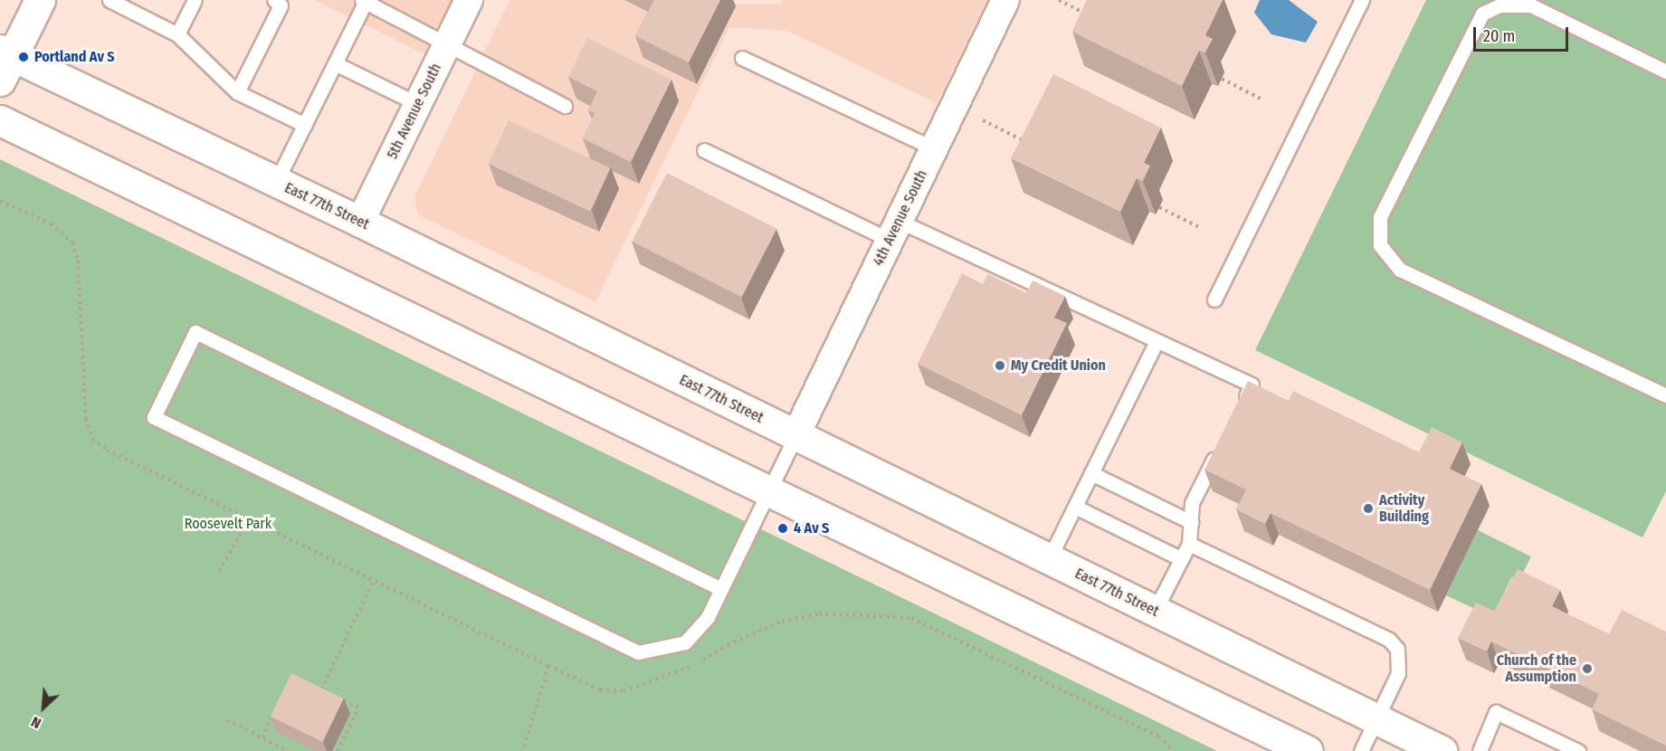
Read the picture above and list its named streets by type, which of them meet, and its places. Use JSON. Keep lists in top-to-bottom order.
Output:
{
  "streets": {
    "street": ["5th Avenue South", "East 77th Street", "4th Avenue South"]
  },
  "crossings": [
    ["5th Avenue South", "East 77th Street"],
    ["East 77th Street", "4th Avenue South"]
  ],
  "parks": ["Roosevelt Park"],
  "places": [
    "Portland Av S",
    "My Credit Union",
    "Activity Building",
    "4 Av S",
    "Church of the Assumption"
  ],
  "scale_bar": "20 m",
  "north": "bottom left"
}
